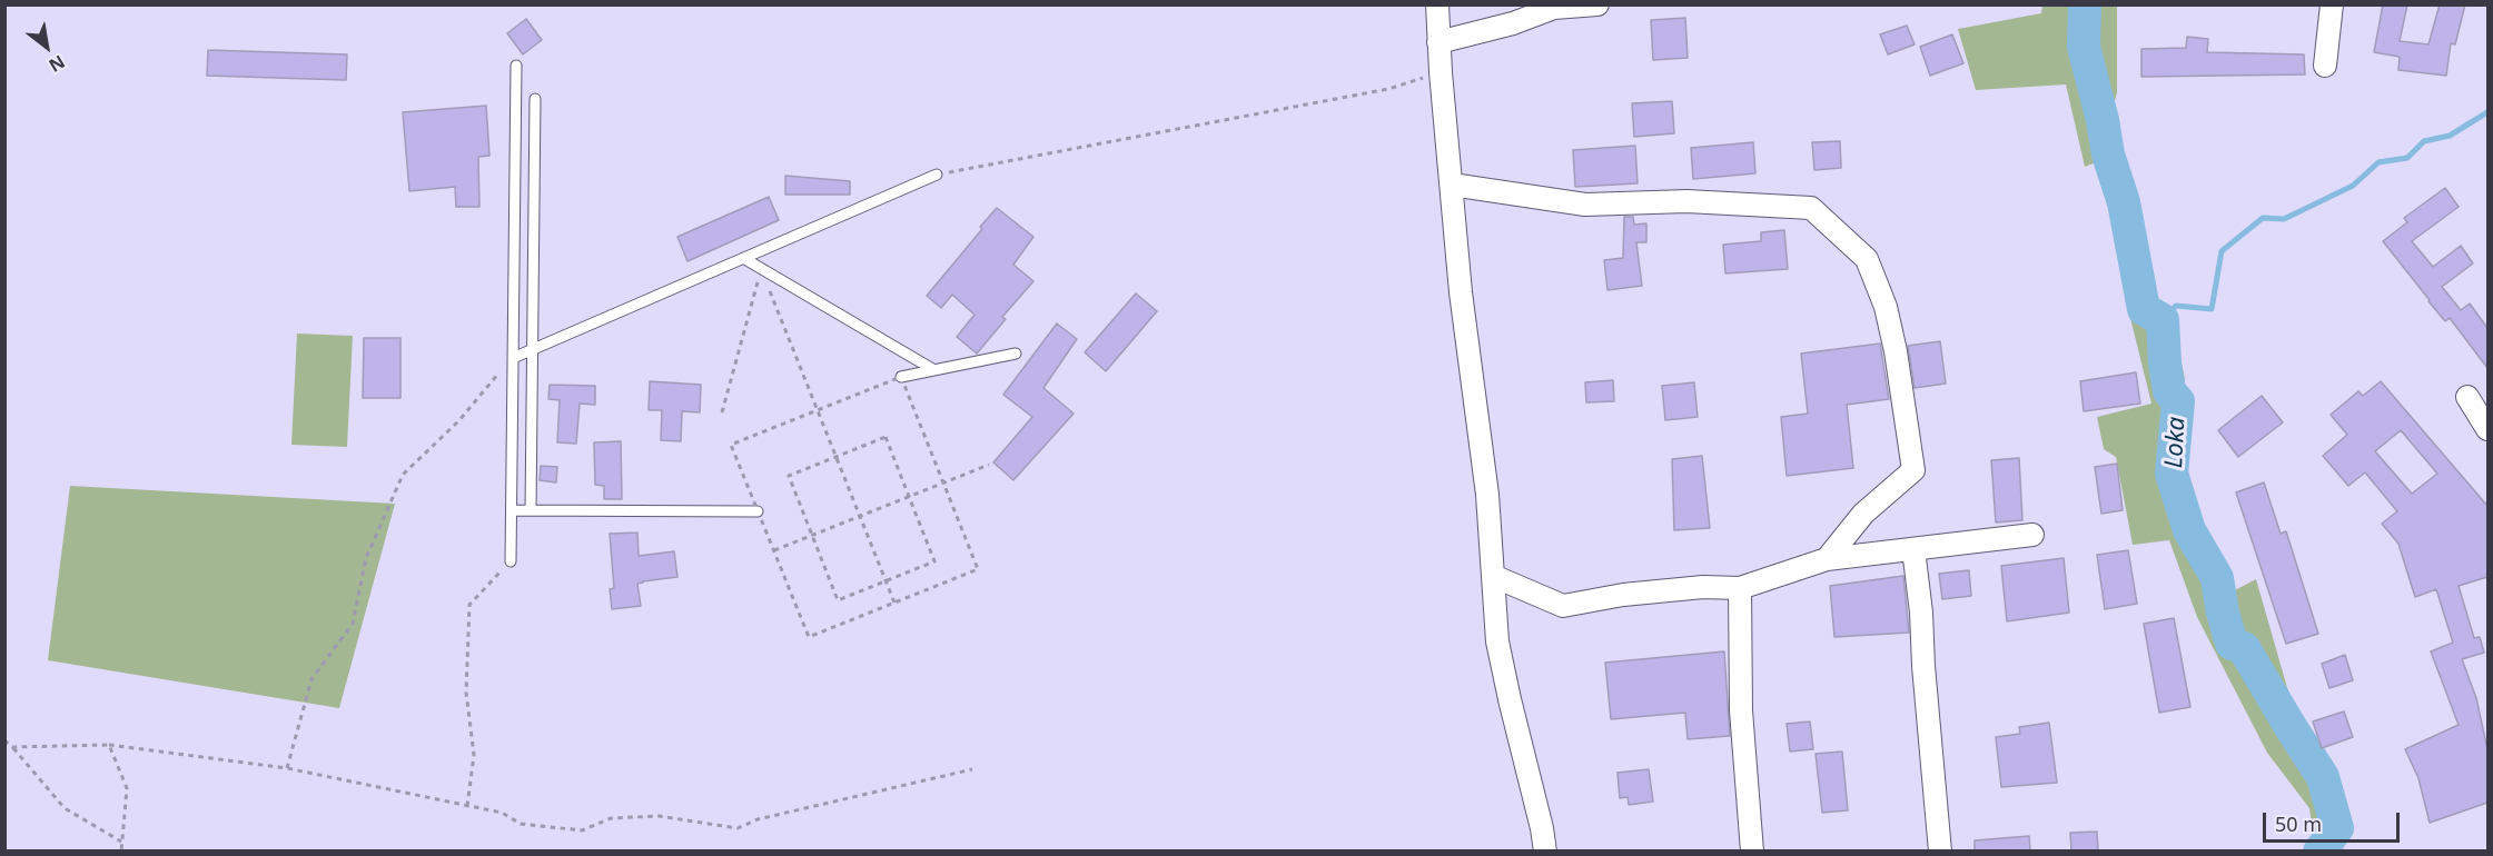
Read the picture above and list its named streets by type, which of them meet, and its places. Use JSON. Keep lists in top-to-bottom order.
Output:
{
  "water": ["Loka"],
  "scale_bar": "50 m",
  "north": "bottom right"
}
